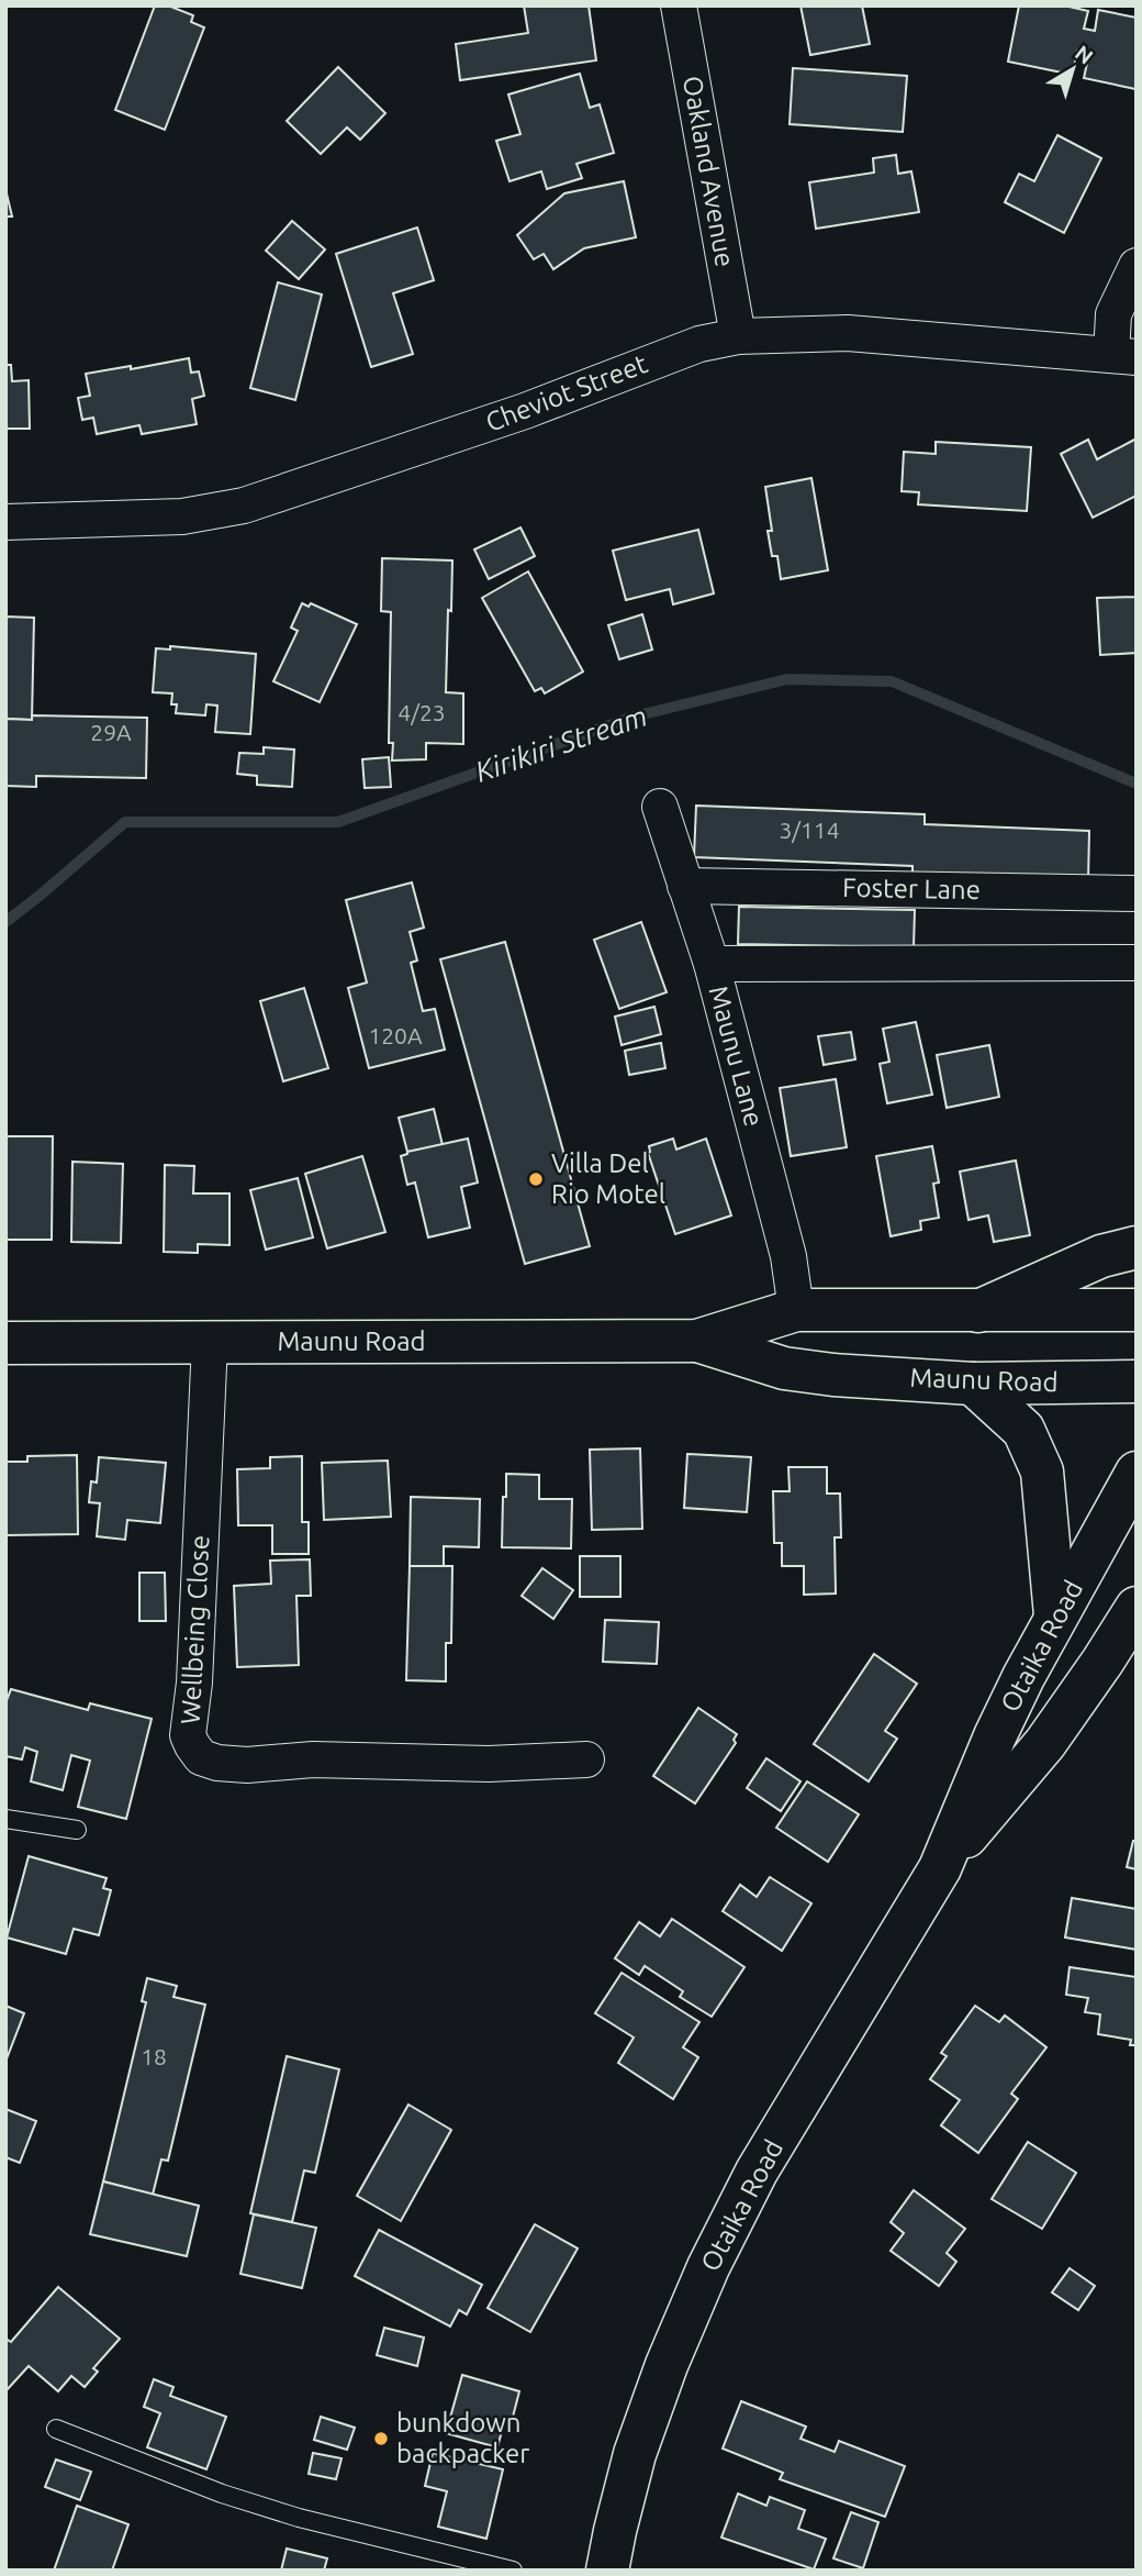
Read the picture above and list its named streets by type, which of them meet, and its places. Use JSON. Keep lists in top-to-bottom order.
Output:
{
  "streets": {
    "main road": ["Maunu Road", "Otaika Road"],
    "street": [
      "Oakland Avenue",
      "Cheviot Street",
      "Foster Lane",
      "Maunu Lane",
      "Wellbeing Close"
    ]
  },
  "crossings": [
    ["Oakland Avenue", "Cheviot Street"],
    ["Foster Lane", "Maunu Lane"],
    ["Maunu Lane", "Maunu Road"],
    ["Maunu Road", "Wellbeing Close"]
  ],
  "water": ["Kirikiri Stream"],
  "places": ["Villa Del Rio Motel", "bunkdown backpacker"],
  "house_numbers": [
    "4/23",
    "29A",
    "3/114",
    "120A",
    "18"
  ],
  "north": "top right"
}
